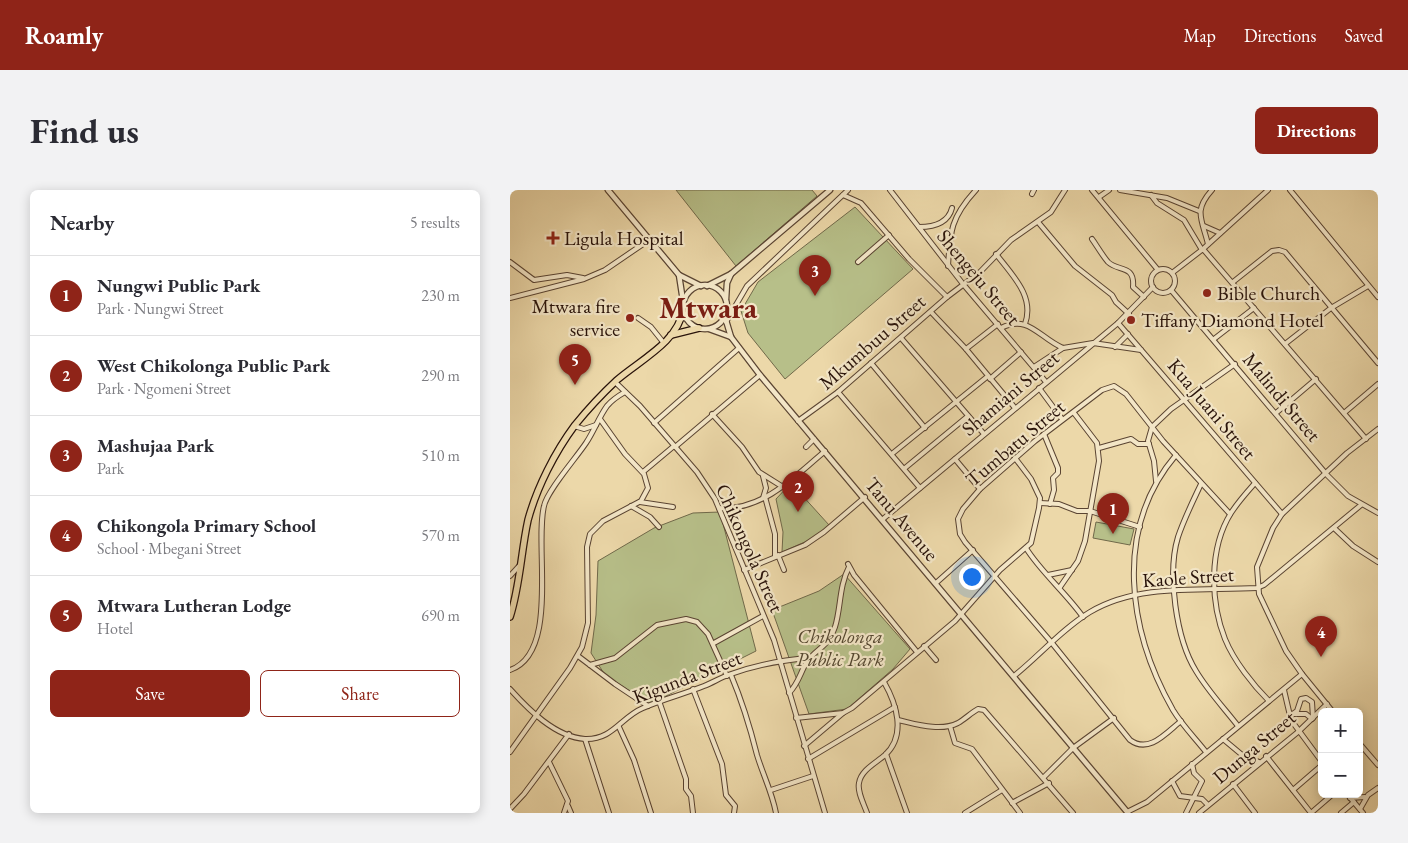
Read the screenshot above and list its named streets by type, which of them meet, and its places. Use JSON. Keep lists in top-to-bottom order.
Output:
{
  "streets": {
    "street": [
      "Shengeju Street",
      "Mkumbuu Street",
      "Shamiani Street",
      "Malindi Street",
      "Kua Juani Street",
      "Tumbatu Street",
      "Tanu Avenue",
      "Chikongola Street",
      "Kaole Street",
      "Kigunda Street",
      "Dunga Street"
    ]
  },
  "crossings": [
    ["Shengeju Street", "Mkumbuu Street"],
    ["Shengeju Street", "Shamiani Street"],
    ["Mkumbuu Street", "Tanu Avenue"],
    ["Shamiani Street", "Malindi Street"],
    ["Shamiani Street", "Kua Juani Street"],
    ["Shamiani Street", "Tanu Avenue"],
    ["Malindi Street", "Kaole Street"],
    ["Tumbatu Street", "Kaole Street"],
    ["Tanu Avenue", "Kaole Street"],
    ["Chikongola Street", "Kigunda Street"]
  ],
  "districts": ["Mtwara"],
  "parks": ["Chikolonga Public Park"],
  "places": {
    "health": ["Ligula Hospital"],
    "other": ["Bible Church", "Mtwara fire service", "Tiffany Diamond Hotel"]
  },
  "page": {
    "header": "Roamly",
    "nav": ["Map", "Directions", "Saved"],
    "buttons": [
      "Directions",
      ["Save", "Share"]
    ],
    "title": "Find us",
    "heading": ["Nearby", "5 results"],
    "list": [
      {
        "mark": "1",
        "name": "Nungwi Public Park",
        "note": "Park · Nungwi Street",
        "value": "230 m"
      },
      {
        "mark": "2",
        "name": "West Chikolonga Public Park",
        "note": "Park · Ngomeni Street",
        "value": "290 m"
      },
      {
        "mark": "3",
        "name": "Mashujaa Park",
        "note": "Park",
        "value": "510 m"
      },
      {
        "mark": "4",
        "name": "Chikongola Primary School",
        "note": "School · Mbegani Street",
        "value": "570 m"
      },
      {
        "mark": "5",
        "name": "Mtwara Lutheran Lodge",
        "note": "Hotel",
        "value": "690 m"
      }
    ],
    "pins": [
      "3",
      "5",
      "2",
      "1",
      "4"
    ],
    "map_buttons": ["+", "−"]
  }
}
